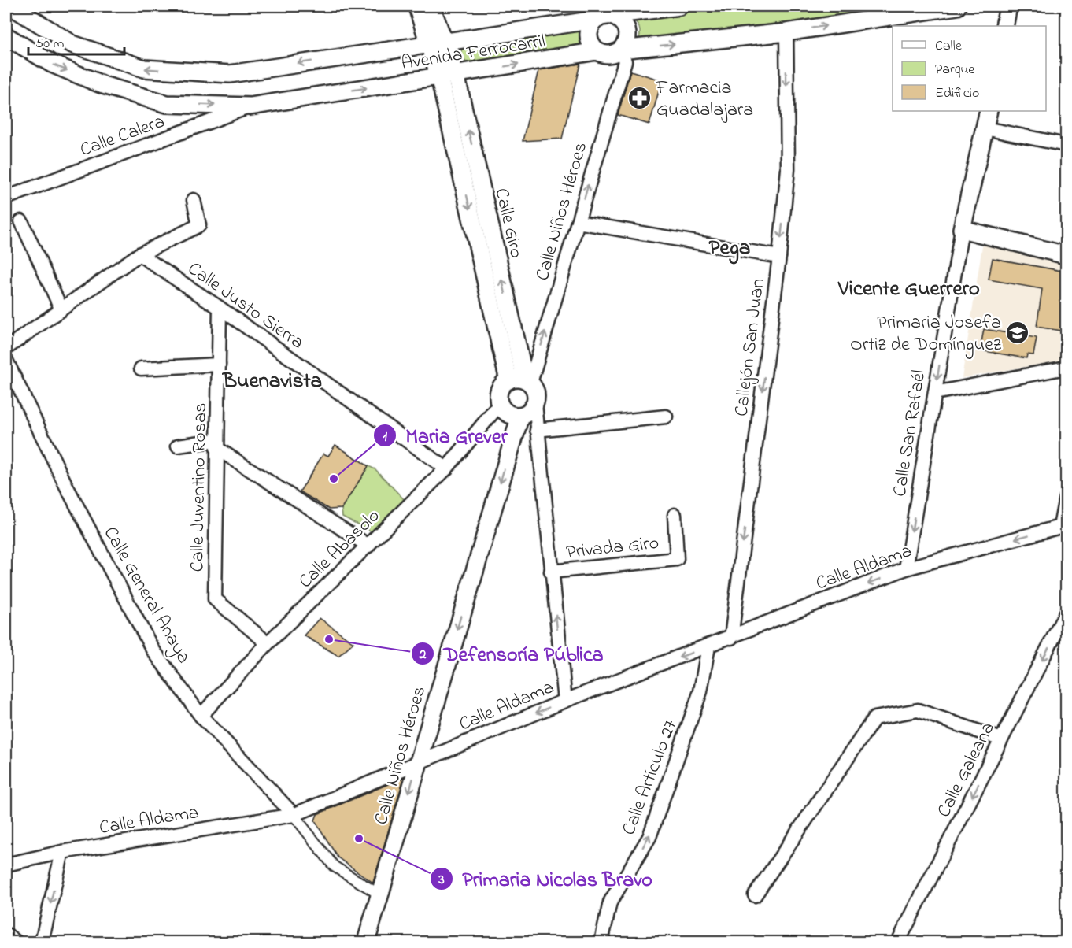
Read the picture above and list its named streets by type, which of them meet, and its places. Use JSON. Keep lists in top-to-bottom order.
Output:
{
  "streets": {
    "street": [
      "Avenida Ferrocarril",
      "Calle Calera",
      "Calle Niños Héroes",
      "Calle Giro",
      "Calle Justo Sierra",
      "Callejón San Juan",
      "Calle San Rafaél",
      "Calle Juventino Rosas",
      "Privada Giro",
      "Calle Abasolo",
      "Calle Aldama",
      "Calle General Anaya",
      "Calle Galeana",
      "Calle Artículo 27"
    ]
  },
  "crossings": [
    ["Avenida Ferrocarril", "Calle Calera"],
    ["Avenida Ferrocarril", "Calle Niños Héroes"],
    ["Avenida Ferrocarril", "Calle Giro"],
    ["Avenida Ferrocarril", "Callejón San Juan"],
    ["Calle Niños Héroes", "Calle Giro"],
    ["Calle Niños Héroes", "Calle Abasolo"],
    ["Calle Niños Héroes", "Calle Aldama"],
    ["Calle Niños Héroes", "Calle General Anaya"],
    ["Calle Giro", "Calle Abasolo"],
    ["Calle Justo Sierra", "Calle Juventino Rosas"],
    ["Calle Justo Sierra", "Calle Abasolo"],
    ["Callejón San Juan", "Calle Aldama"],
    ["Calle San Rafaél", "Calle Aldama"],
    ["Calle Juventino Rosas", "Calle Abasolo"],
    ["Calle Abasolo", "Calle General Anaya"],
    ["Calle Aldama", "Calle General Anaya"],
    ["Calle Aldama", "Calle Artículo 27"]
  ],
  "one_way": [
    "Callejón San Juan",
    "Calle San Rafaél",
    "Calle Aldama",
    "Calle Galeana",
    "Calle Artículo 27"
  ],
  "districts": ["Pega", "Vicente Guerrero", "Buenavista"],
  "places": {
    "pharmacy": ["Farmacia Guadalajara"],
    "school or university": ["Primaria Josefa Ortiz de Domínguez"],
    "other": ["Maria Grever", "Defensoría Pública", "Primaria Nicolas Bravo"]
  },
  "legend": ["Calle", "Parque", "Edificio"],
  "scale_bar": "50 m"
}
